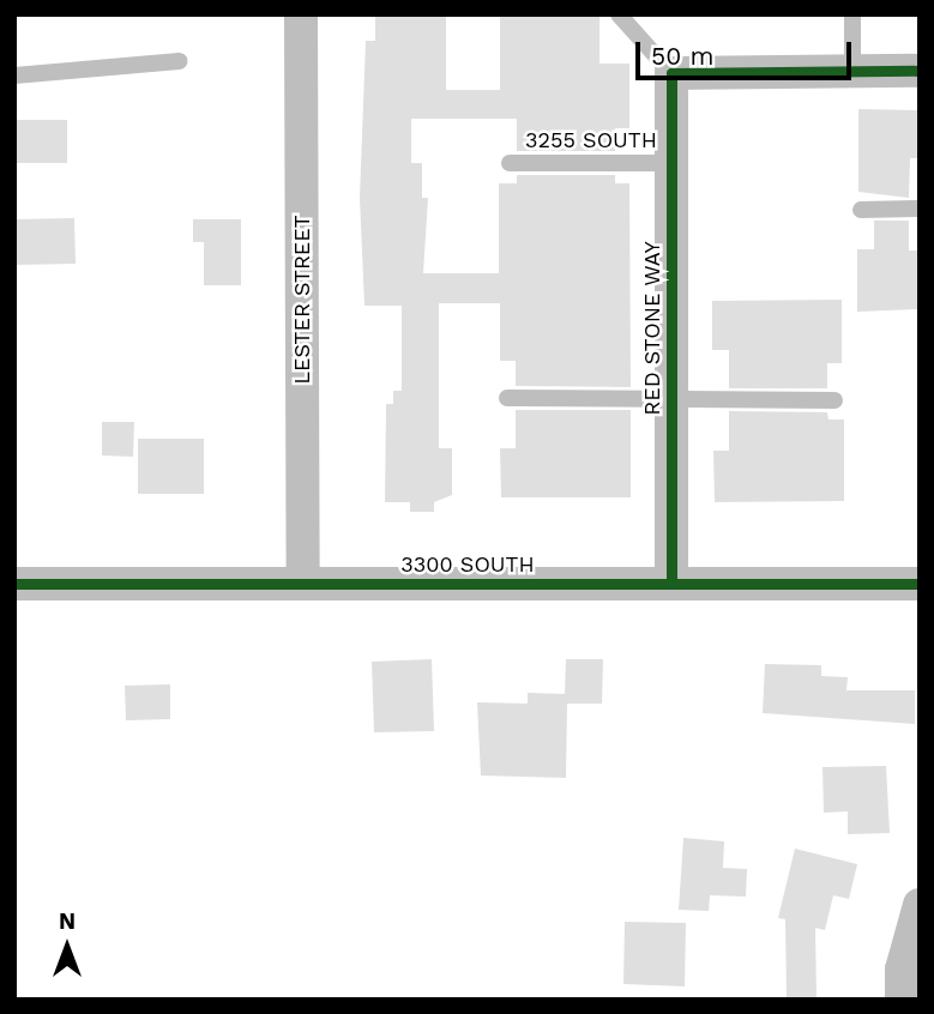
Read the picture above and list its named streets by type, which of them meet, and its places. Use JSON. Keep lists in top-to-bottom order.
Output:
{
  "streets": {
    "street": ["LESTER STREET", "RED STONE WAY", "3300 SOUTH"],
    "lane": ["3255 SOUTH"]
  },
  "crossings": [
    ["3255 SOUTH", "RED STONE WAY"],
    ["LESTER STREET", "3300 SOUTH"],
    ["RED STONE WAY", "3300 SOUTH"]
  ],
  "scale_bar": "50 m",
  "north": "top"
}
